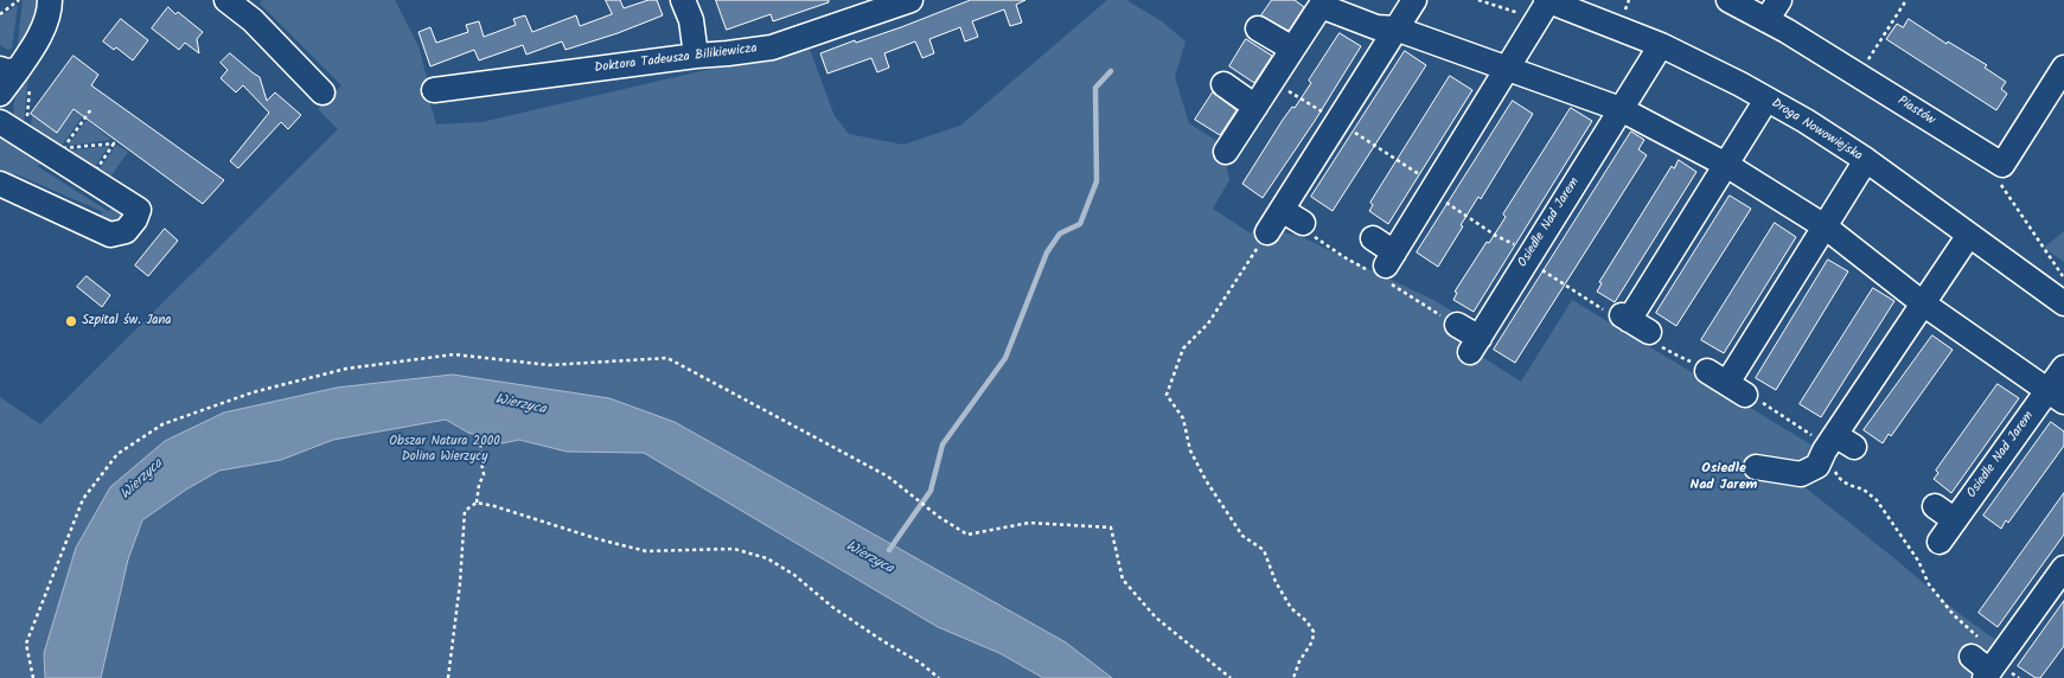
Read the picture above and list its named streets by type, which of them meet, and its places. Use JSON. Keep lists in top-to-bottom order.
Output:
{
  "streets": {
    "street": [
      "Doktora Tadeusza Bilikiewicza",
      "Piastów",
      "Droga Nowowiejska",
      "Osiedle Nad Jarem"
    ]
  },
  "crossings": [
    ["Droga Nowowiejska", "Osiedle Nad Jarem"]
  ],
  "districts": ["Osiedle Nad Jarem"],
  "water": ["Wierzyca"],
  "parks": ["Obszar Natura 2000 Dolina Wierzycy"],
  "places": ["Szpital św. Jana"]
}
